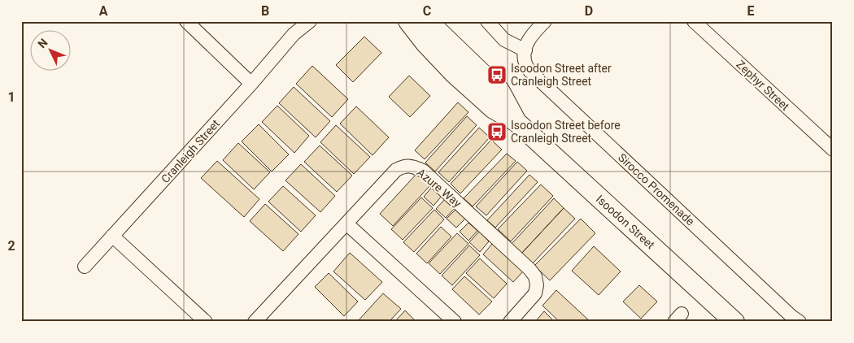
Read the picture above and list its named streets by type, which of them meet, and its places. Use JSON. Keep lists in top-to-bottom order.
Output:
{
  "streets": {
    "street": [
      "Zephyr Street",
      "Cranleigh Street",
      "Azure Way",
      "Sirocco Promenade",
      "Isoodon Street"
    ]
  },
  "places": {
    "bus stop": ["Isoodon Street after Cranleigh Street", "Isoodon Street before Cranleigh Street"]
  },
  "north": "top left",
  "grid": {
    "columns": [
      "A",
      "B",
      "C",
      "D",
      "E"
    ],
    "rows": ["1", "2"]
  }
}
